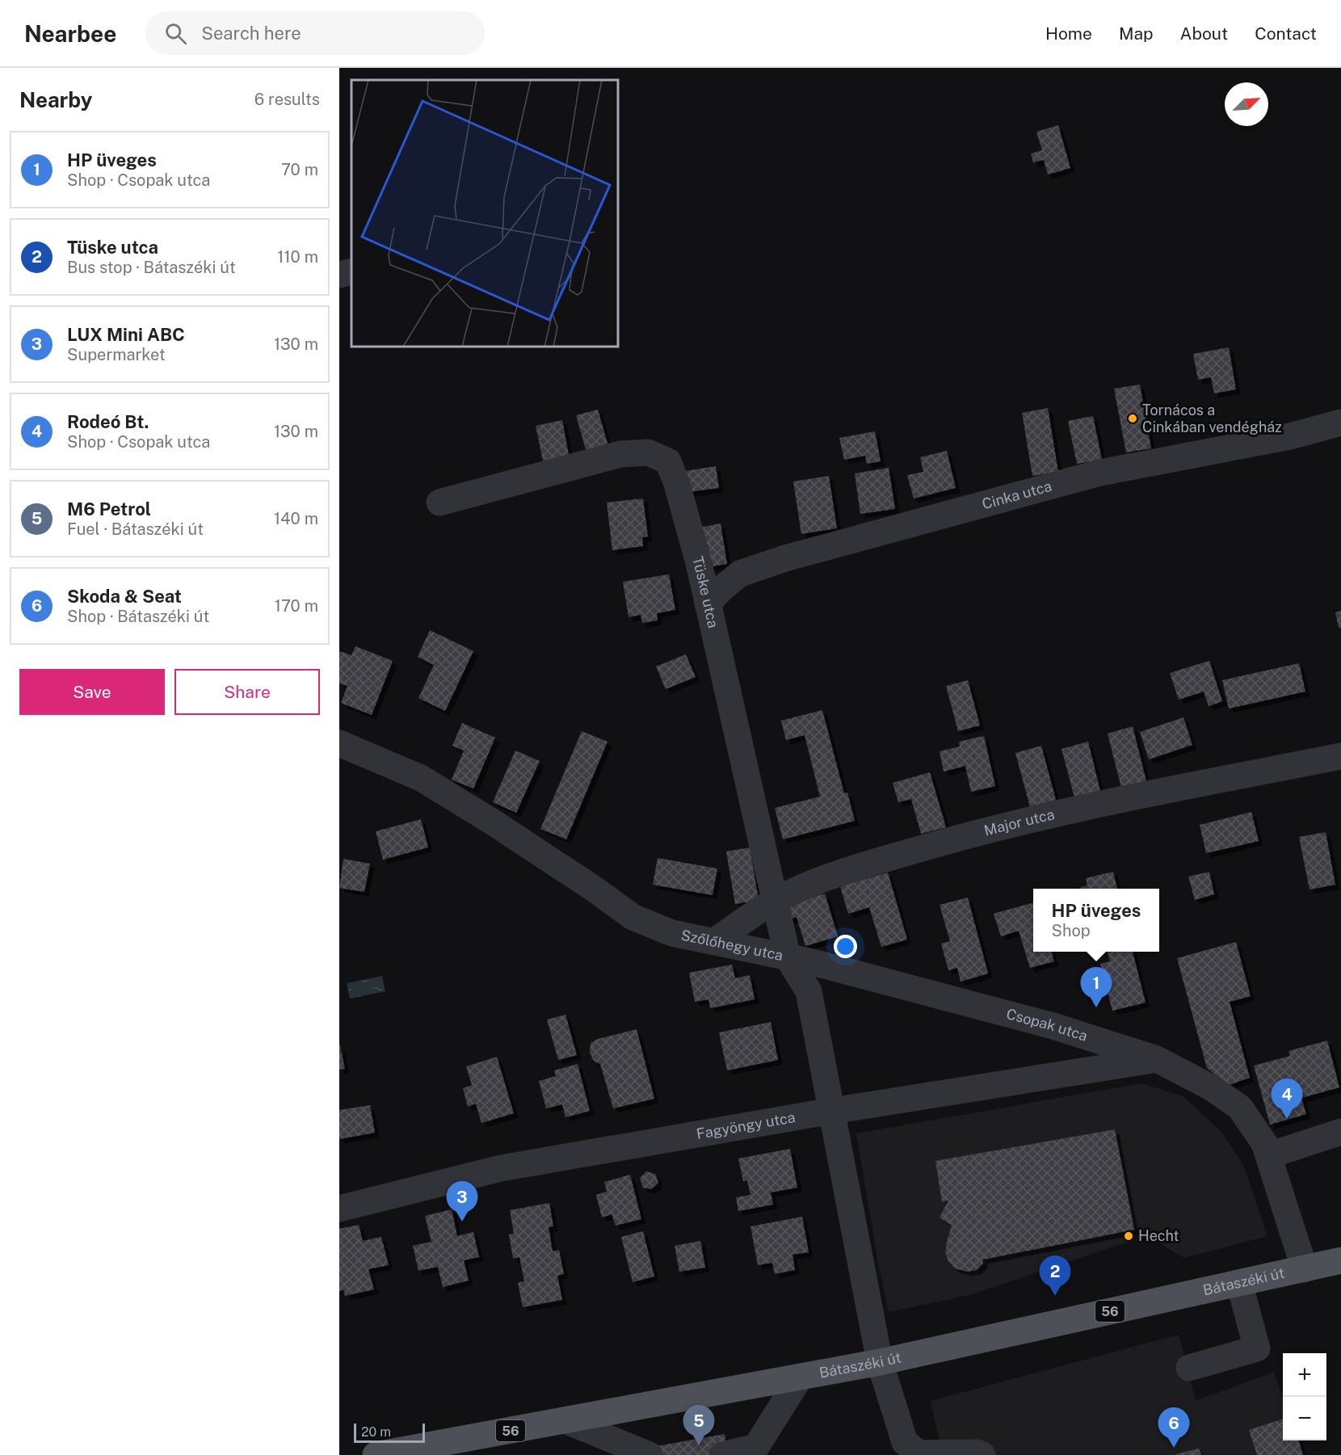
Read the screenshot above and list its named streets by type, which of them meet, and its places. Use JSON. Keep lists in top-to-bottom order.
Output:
{
  "streets": {
    "main road": ["Bátaszéki út", "56"],
    "street": [
      "Cinka utca",
      "Tüske utca",
      "Major utca",
      "Szőlőhegy utca",
      "Csopak utca",
      "Fagyöngy utca"
    ]
  },
  "crossings": [
    ["Cinka utca", "Tüske utca"],
    ["Tüske utca", "Major utca"],
    ["Tüske utca", "Szőlőhegy utca"],
    ["Tüske utca", "Csopak utca"],
    ["Major utca", "Szőlőhegy utca"],
    ["Szőlőhegy utca", "Csopak utca"],
    ["Szőlőhegy utca", "Fagyöngy utca"],
    ["Szőlőhegy utca", "Bátaszéki út"],
    ["Csopak utca", "Fagyöngy utca"],
    ["Csopak utca", "Bátaszéki út"]
  ],
  "places": ["Tornácos a Cinkában vendégház", "Hecht"],
  "scale_bar": "20 m",
  "north": "top right",
  "page": {
    "header": "Nearbee",
    "search": "Search here",
    "nav": [
      "Home",
      "Map",
      "About",
      "Contact"
    ],
    "heading": ["Nearby", "6 results"],
    "list": [
      {
        "mark": "1",
        "name": "HP üveges",
        "note": "Shop · Csopak utca",
        "value": "70 m"
      },
      {
        "mark": "2",
        "name": "Tüske utca",
        "note": "Bus stop · Bátaszéki út",
        "value": "110 m"
      },
      {
        "mark": "3",
        "name": "LUX Mini ABC",
        "note": "Supermarket",
        "value": "130 m"
      },
      {
        "mark": "4",
        "name": "Rodeó Bt.",
        "note": "Shop · Csopak utca",
        "value": "130 m"
      },
      {
        "mark": "5",
        "name": "M6 Petrol",
        "note": "Fuel · Bátaszéki út",
        "value": "140 m"
      },
      {
        "mark": "6",
        "name": "Skoda & Seat",
        "note": "Shop · Bátaszéki út",
        "value": "170 m"
      }
    ],
    "buttons": ["Save", "Share"],
    "popup": ["HP üveges", "Shop"],
    "pins": [
      "1",
      "4",
      "3",
      "2",
      "5",
      "6"
    ],
    "map_buttons": ["+", "−"],
    "scale": "20 m"
  }
}
